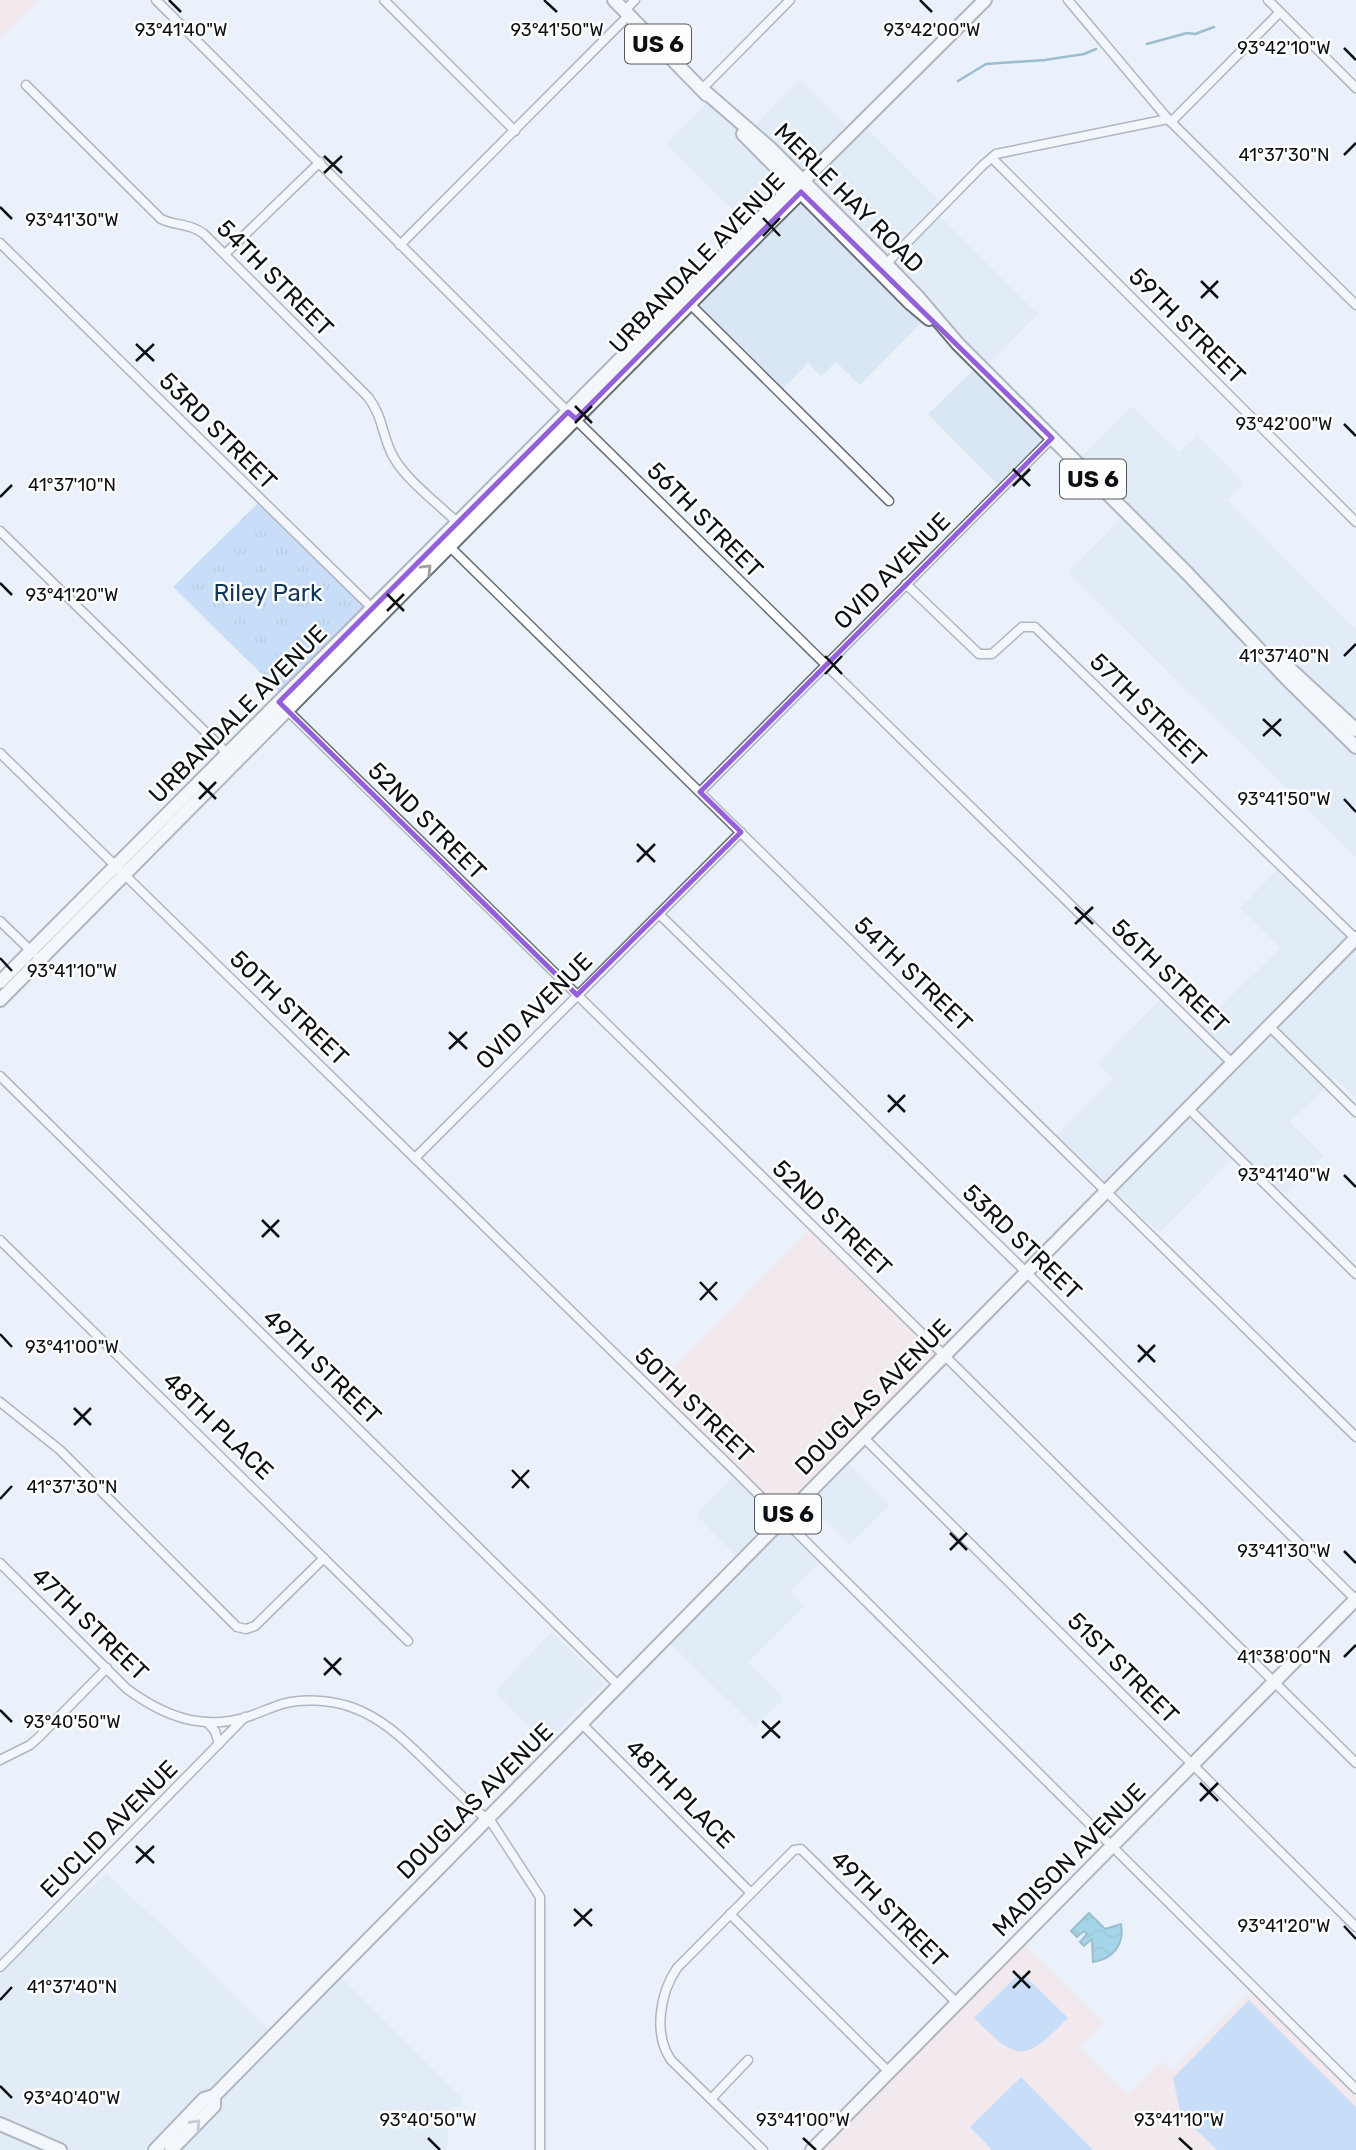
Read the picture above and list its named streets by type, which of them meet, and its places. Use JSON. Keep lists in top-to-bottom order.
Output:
{
  "streets": {
    "main road": [
      "US 6",
      "MERLE HAY ROAD",
      "URBANDALE AVENUE",
      "DOUGLAS AVENUE",
      "MADISON AVENUE"
    ],
    "street": [
      "54TH STREET",
      "59TH STREET",
      "53RD STREET",
      "56TH STREET",
      "OVID AVENUE",
      "57TH STREET",
      "52ND STREET",
      "50TH STREET",
      "49TH STREET",
      "48TH PLACE",
      "47TH STREET",
      "51ST STREET",
      "EUCLID AVENUE"
    ]
  },
  "crossings": [
    ["MERLE HAY ROAD", "URBANDALE AVENUE"],
    ["MERLE HAY ROAD", "OVID AVENUE"],
    ["URBANDALE AVENUE", "54TH STREET"],
    ["URBANDALE AVENUE", "53RD STREET"],
    ["URBANDALE AVENUE", "56TH STREET"],
    ["URBANDALE AVENUE", "52ND STREET"],
    ["URBANDALE AVENUE", "50TH STREET"],
    ["54TH STREET", "OVID AVENUE"],
    ["54TH STREET", "DOUGLAS AVENUE"],
    ["53RD STREET", "OVID AVENUE"],
    ["53RD STREET", "DOUGLAS AVENUE"],
    ["53RD STREET", "MADISON AVENUE"],
    ["56TH STREET", "OVID AVENUE"],
    ["56TH STREET", "DOUGLAS AVENUE"],
    ["OVID AVENUE", "57TH STREET"],
    ["OVID AVENUE", "52ND STREET"],
    ["OVID AVENUE", "50TH STREET"],
    ["57TH STREET", "DOUGLAS AVENUE"],
    ["52ND STREET", "DOUGLAS AVENUE"],
    ["52ND STREET", "MADISON AVENUE"],
    ["50TH STREET", "DOUGLAS AVENUE"],
    ["50TH STREET", "MADISON AVENUE"],
    ["49TH STREET", "DOUGLAS AVENUE"],
    ["49TH STREET", "48TH PLACE"],
    ["49TH STREET", "MADISON AVENUE"],
    ["DOUGLAS AVENUE", "48TH PLACE"],
    ["DOUGLAS AVENUE", "47TH STREET"],
    ["DOUGLAS AVENUE", "51ST STREET"],
    ["47TH STREET", "EUCLID AVENUE"],
    ["51ST STREET", "MADISON AVENUE"]
  ],
  "parks": ["Riley Park"],
  "coordinates": [
    "93°41'40\"W",
    "93°41'50\"W",
    "93°42'00\"W",
    "93°42'10\"W",
    "41°37'30\"N",
    "93°41'30\"W",
    "41°37'10\"N",
    "93°41'20\"W",
    "41°37'40\"N",
    "93°41'10\"W",
    "93°41'00\"W",
    "41°38'00\"N",
    "93°40'50\"W",
    "93°40'40\"W"
  ]
}
